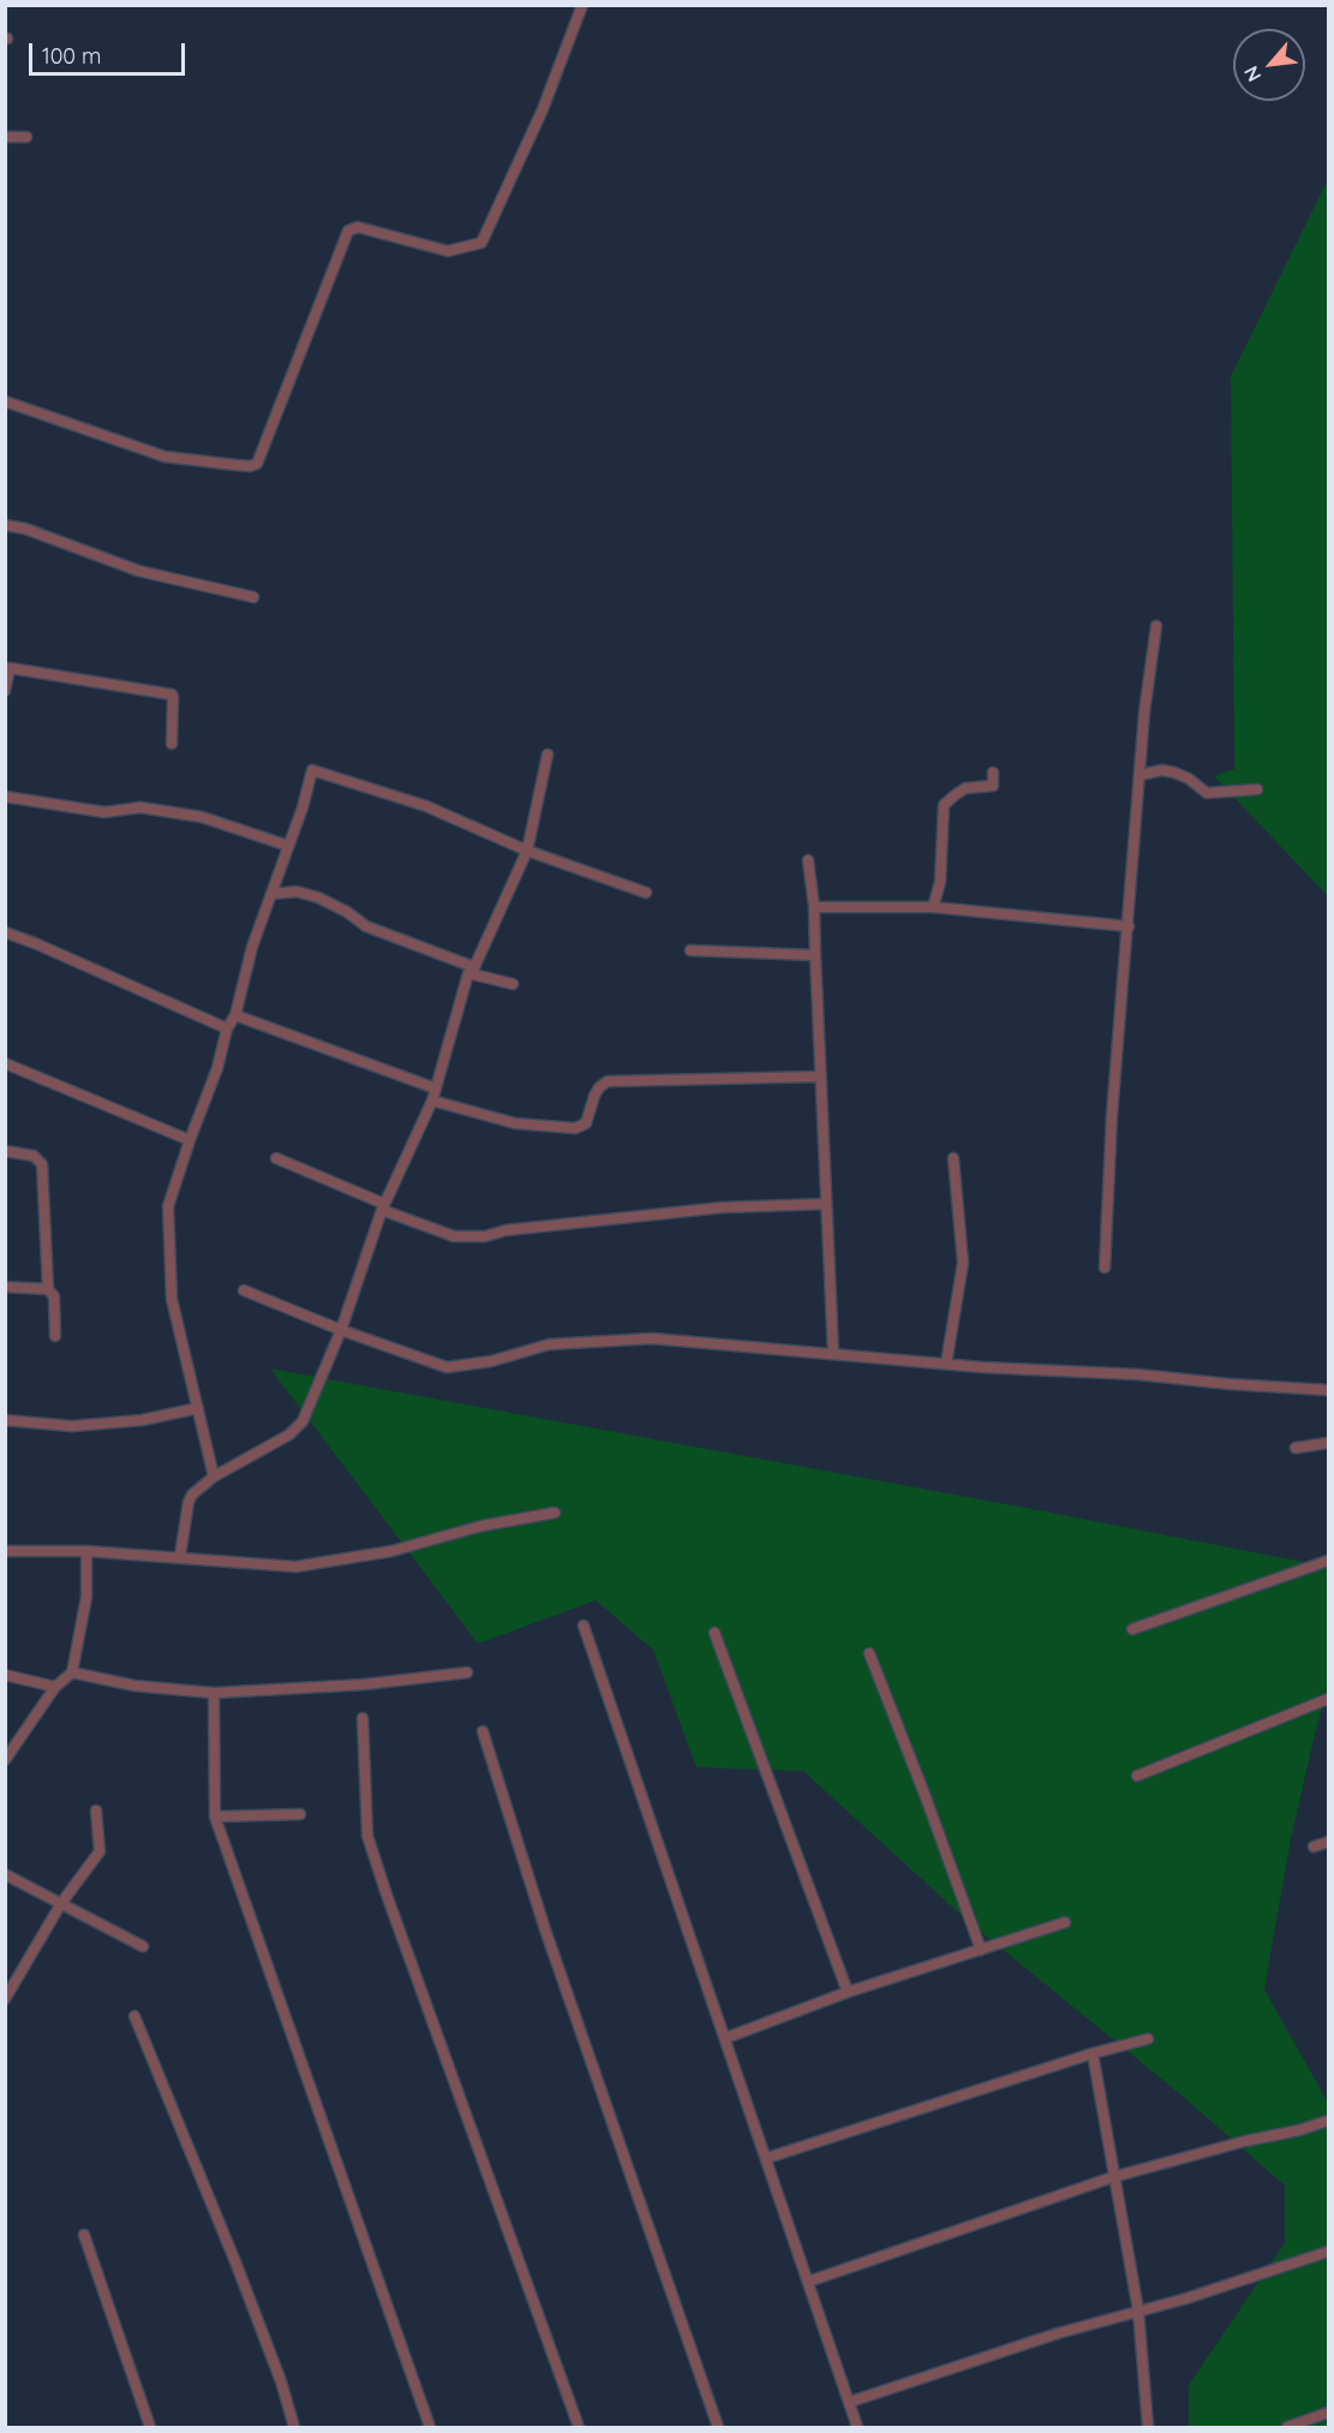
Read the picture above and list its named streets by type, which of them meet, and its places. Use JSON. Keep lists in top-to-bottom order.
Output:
{
  "scale_bar": "100 m",
  "north": "bottom left"
}
